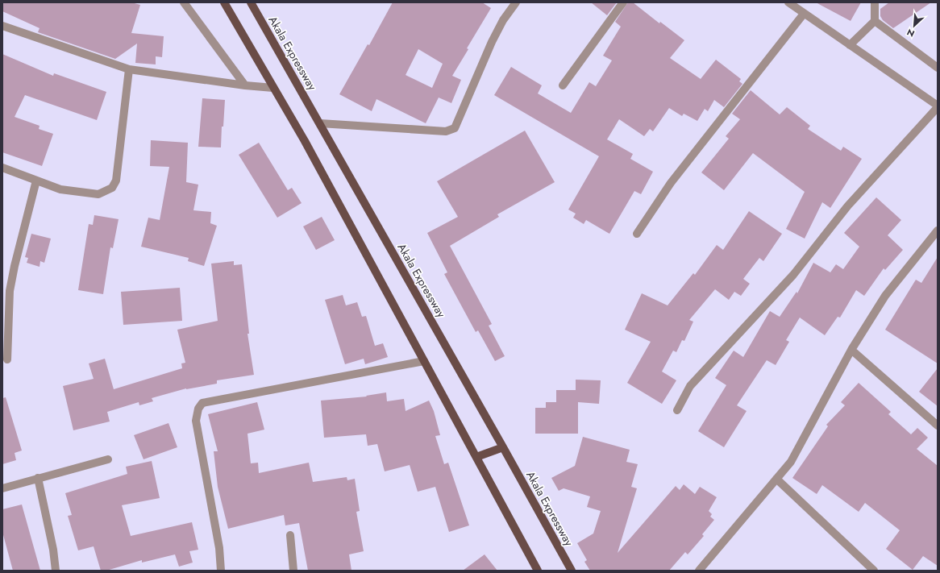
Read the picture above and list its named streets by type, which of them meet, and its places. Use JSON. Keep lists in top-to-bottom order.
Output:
{
  "streets": {
    "main road": ["Akala Expressway"]
  },
  "north": "bottom left"
}
